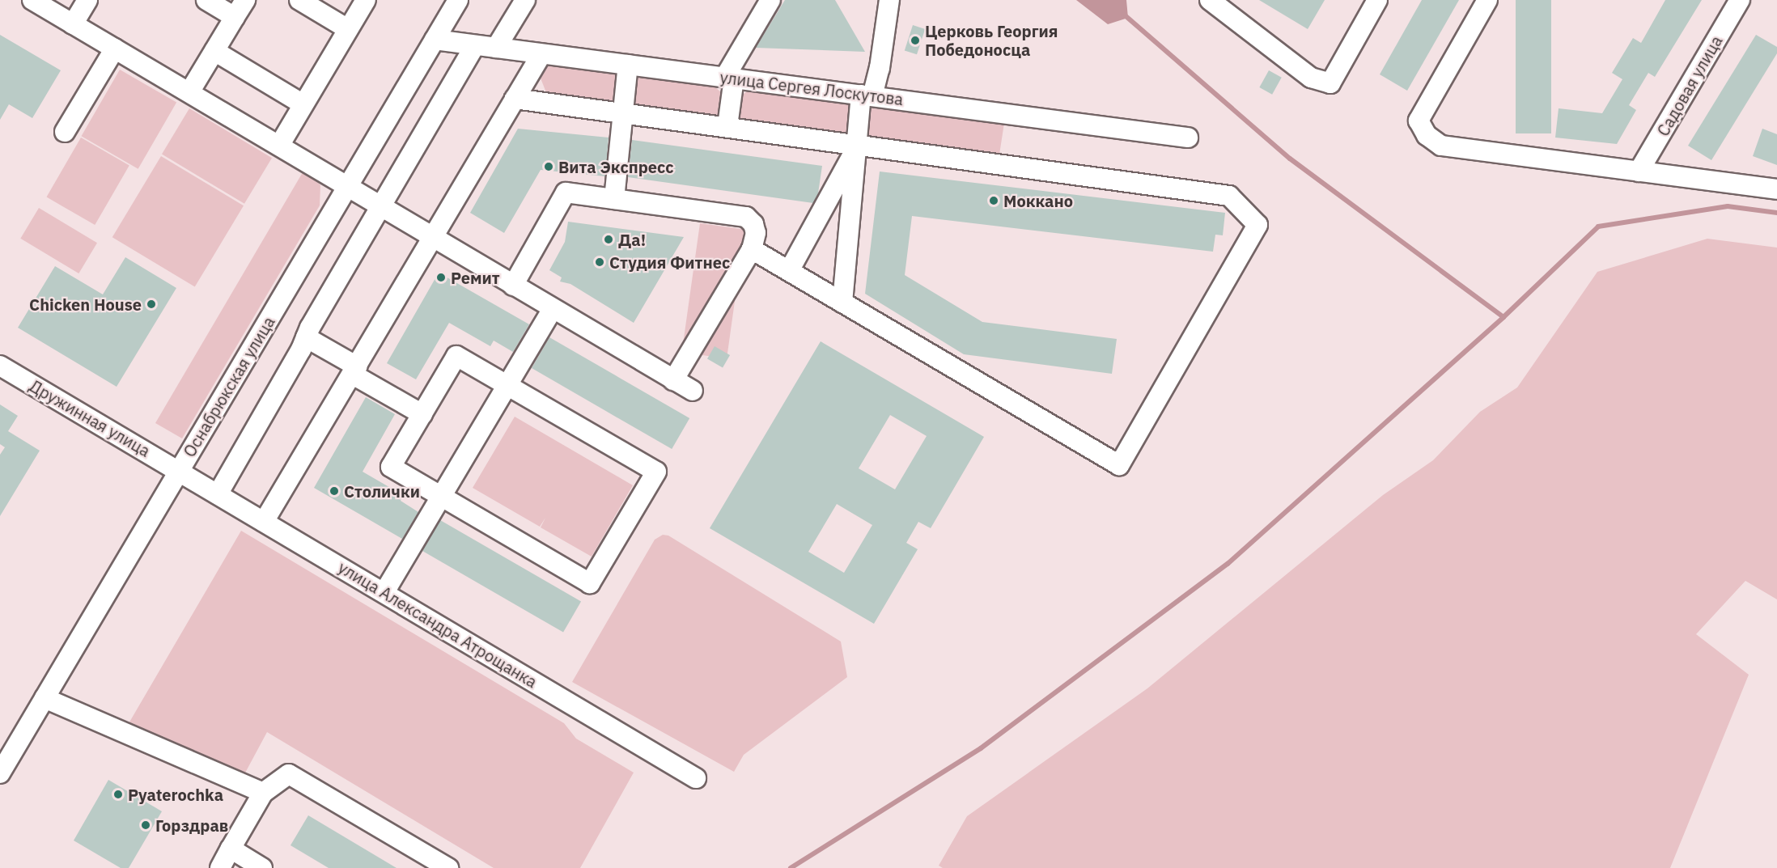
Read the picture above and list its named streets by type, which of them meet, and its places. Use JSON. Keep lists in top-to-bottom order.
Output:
{
  "streets": {
    "street": [
      "Садовая улица",
      "улица Сергея Лоскутова",
      "Оснабрюкская улица",
      "Дружинная улица",
      "улица Александра Атрощанка"
    ]
  },
  "crossings": [
    ["улица Сергея Лоскутова", "Оснабрюкская улица"],
    ["Оснабрюкская улица", "Дружинная улица"],
    ["Оснабрюкская улица", "улица Александра Атрощанка"],
    ["Дружинная улица", "улица Александра Атрощанка"]
  ],
  "places": [
    "Церковь Георгия Победоносца",
    "Вита Экспресс",
    "Моккано",
    "Да!",
    "Студия Фитнес",
    "Ремит",
    "Chicken House",
    "Столички",
    "Pyaterochka",
    "Горздрав"
  ]
}
